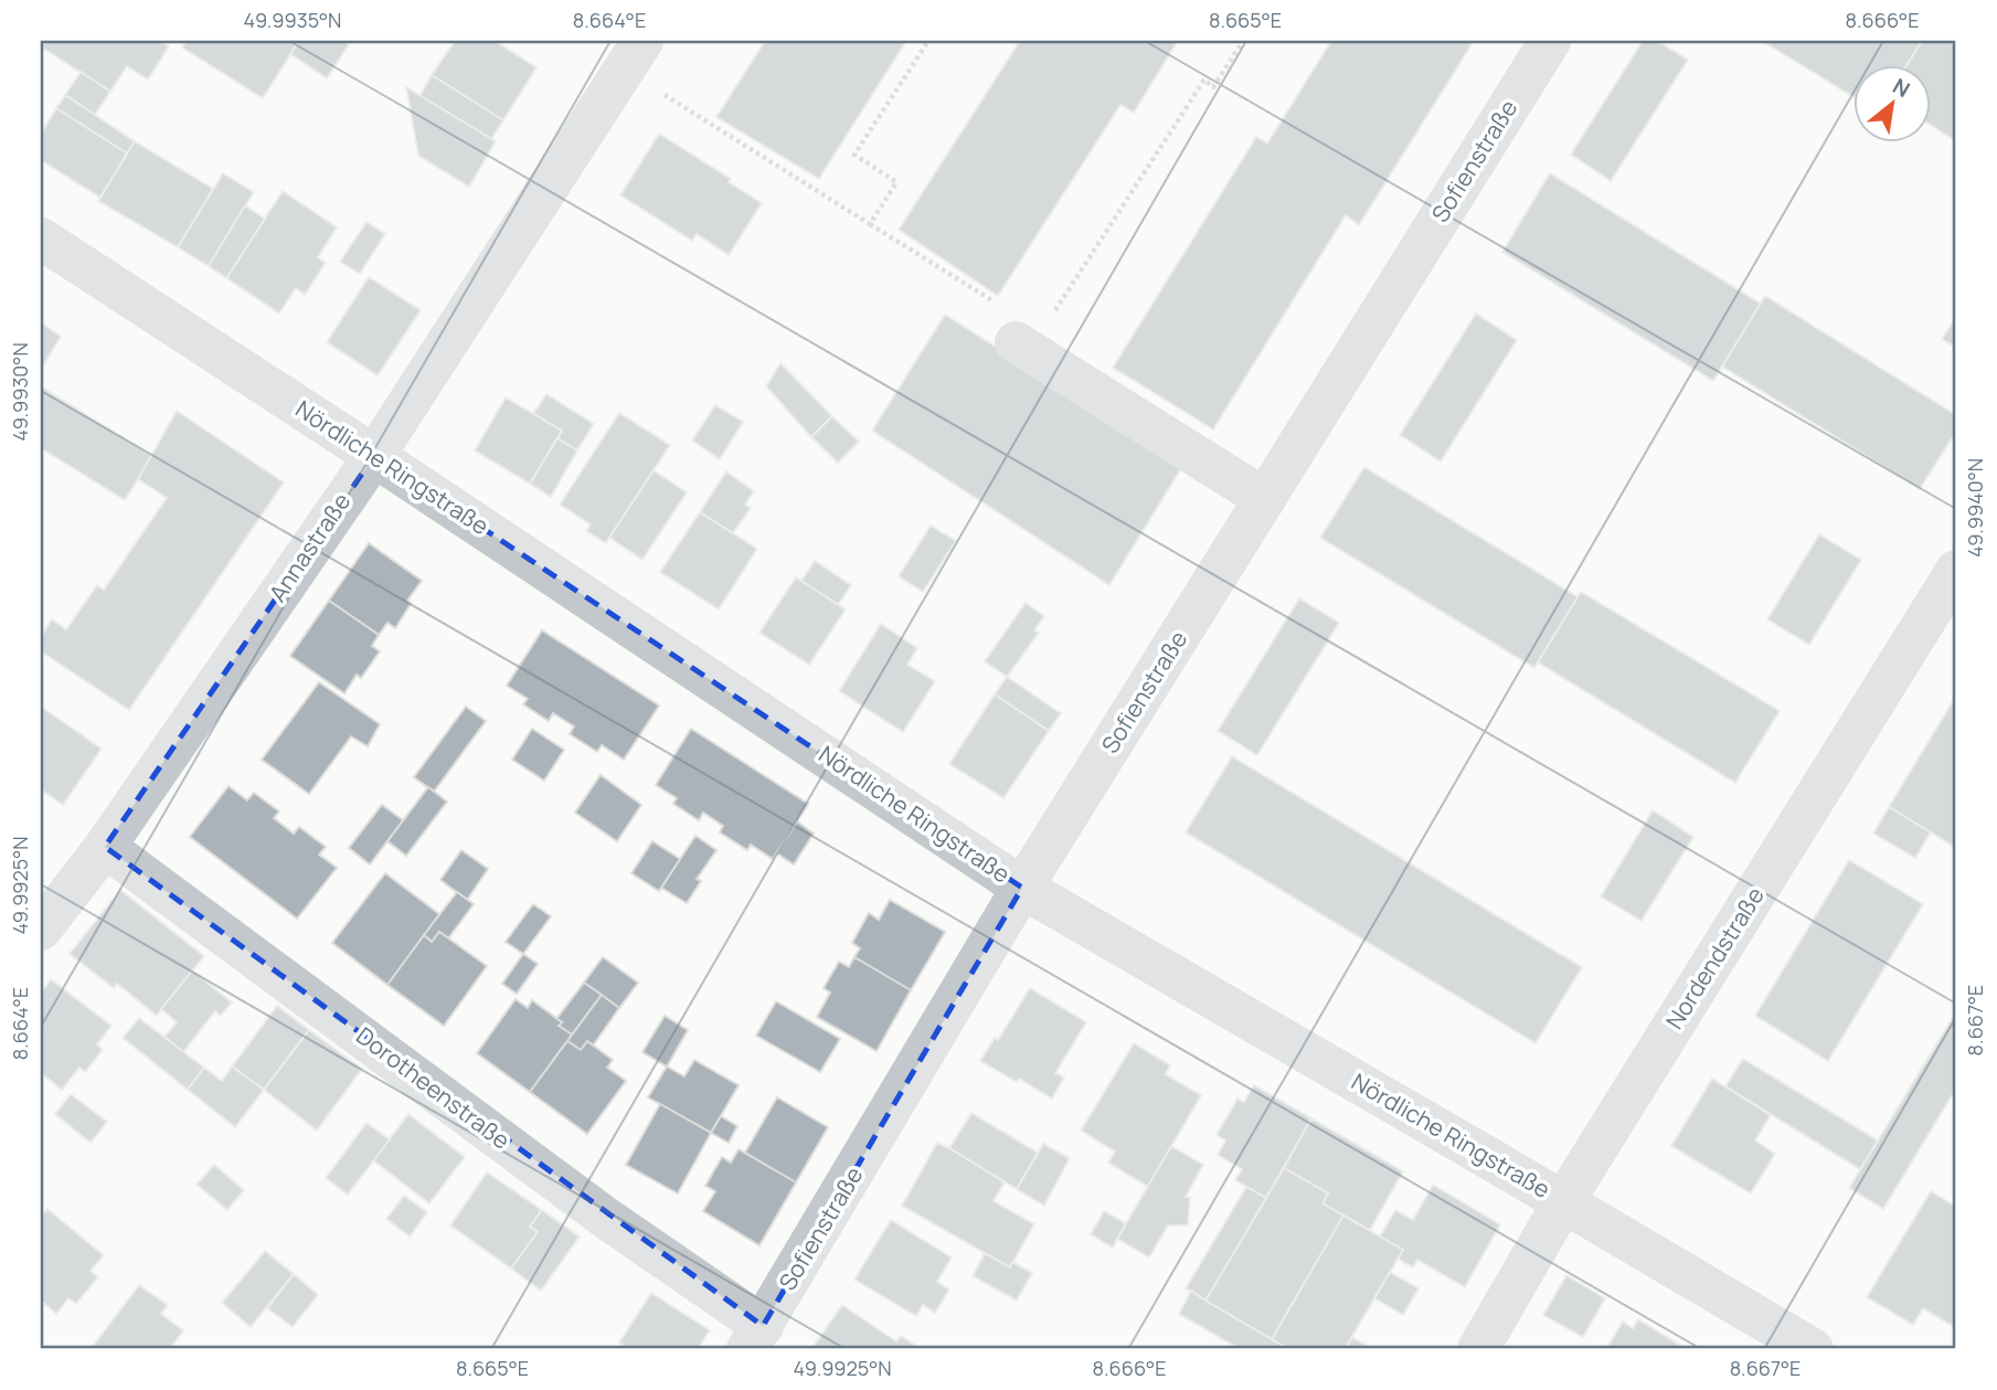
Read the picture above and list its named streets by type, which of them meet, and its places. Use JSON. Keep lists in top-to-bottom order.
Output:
{
  "streets": {
    "street": [
      "Sofienstraße",
      "Nördliche Ringstraße",
      "Annastraße",
      "Nordendstraße",
      "Dorotheenstraße"
    ]
  },
  "crossings": [
    ["Sofienstraße", "Nördliche Ringstraße"],
    ["Sofienstraße", "Dorotheenstraße"],
    ["Nördliche Ringstraße", "Annastraße"],
    ["Nördliche Ringstraße", "Nordendstraße"],
    ["Annastraße", "Dorotheenstraße"]
  ],
  "north": "top right",
  "coordinates": [
    "49.9935°N",
    "8.664°E",
    "8.665°E",
    "8.666°E",
    "49.9930°N",
    "49.9940°N",
    "49.9925°N",
    "8.667°E"
  ]
}
